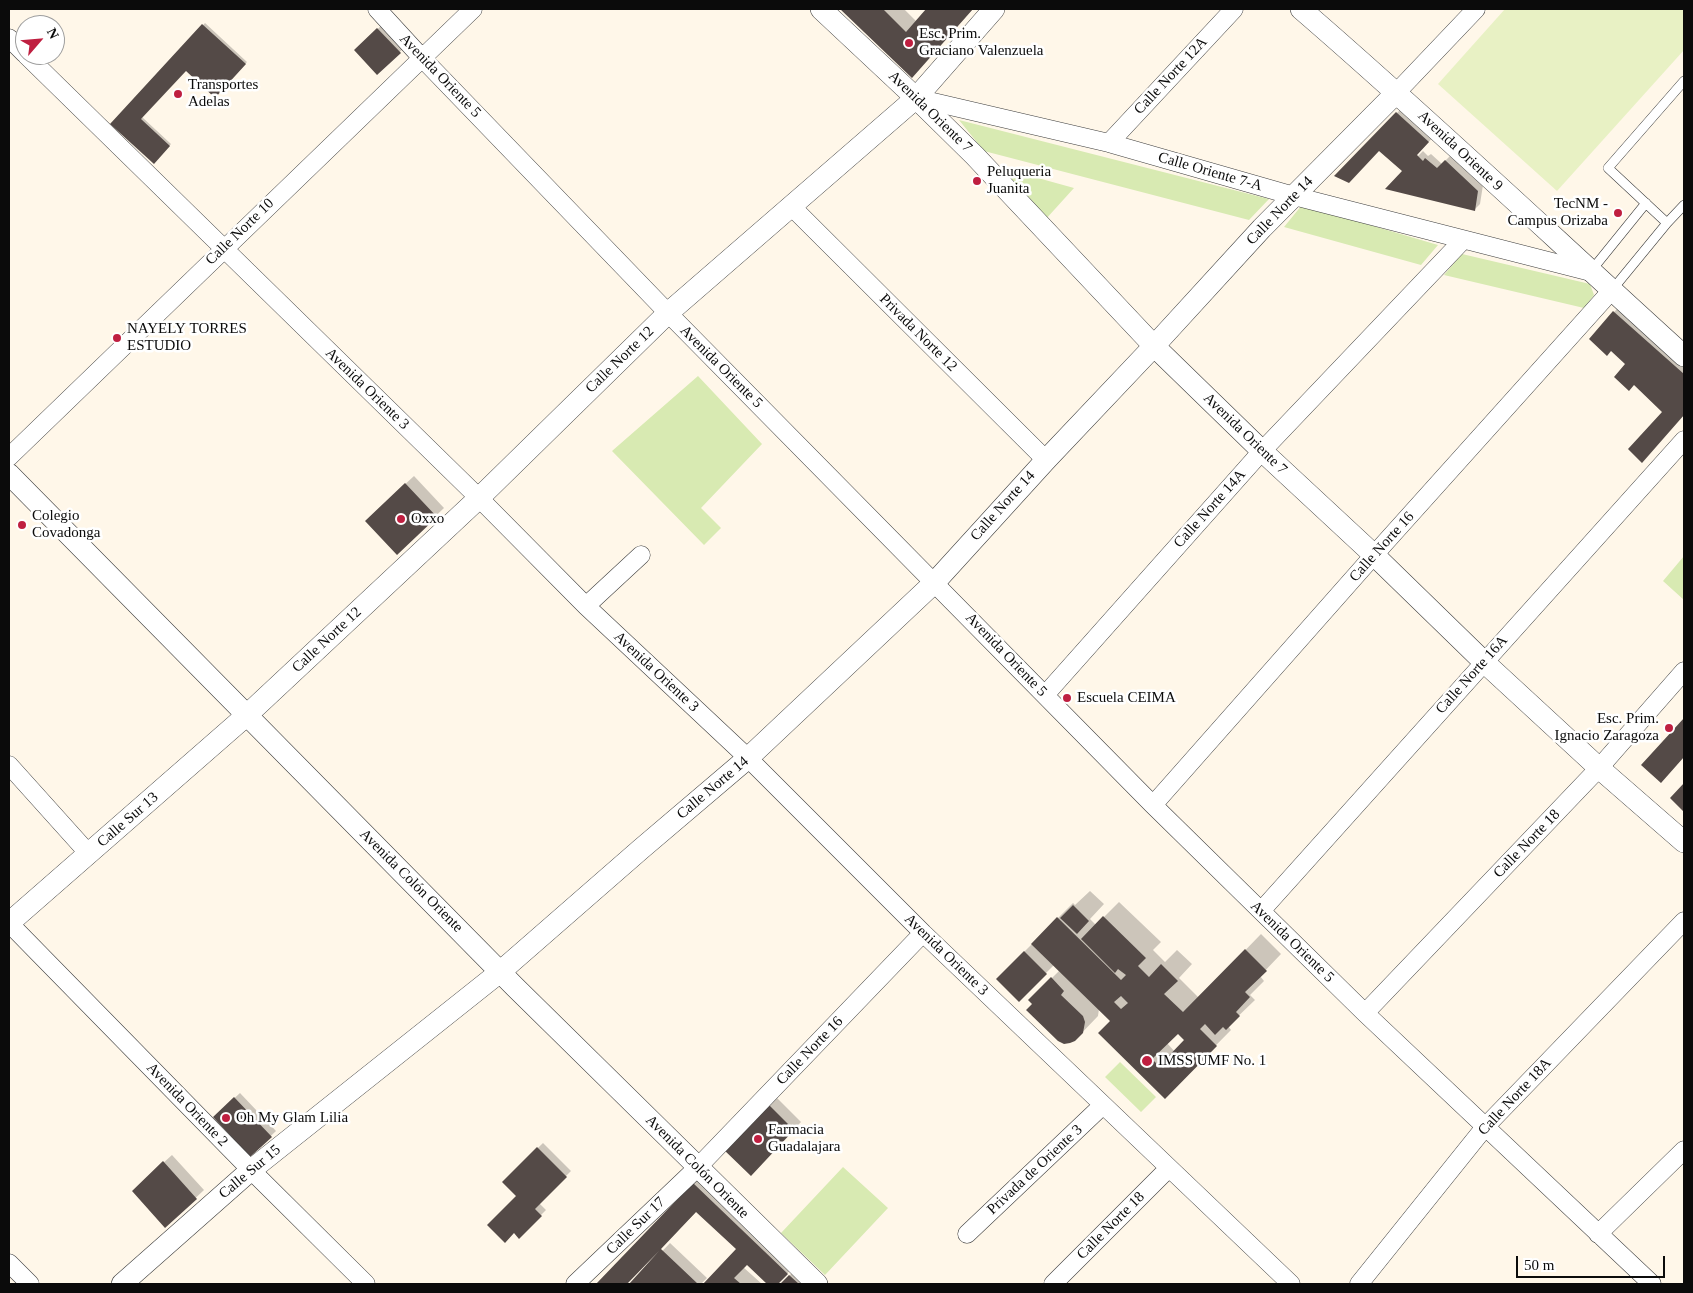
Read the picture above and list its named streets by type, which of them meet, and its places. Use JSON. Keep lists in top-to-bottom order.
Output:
{
  "streets": {
    "street": [
      "Avenida Oriente 5",
      "Calle Norte 12A",
      "Avenida Oriente 7",
      "Avenida Oriente 9",
      "Calle Oriente 7-A",
      "Calle Norte 14",
      "Calle Norte 10",
      "Privada Norte 12",
      "Calle Norte 12",
      "Avenida Oriente 3",
      "Calle Norte 14A",
      "Calle Norte 16",
      "Calle Norte 16A",
      "Calle Sur 13",
      "Calle Norte 18",
      "Avenida Colón Oriente",
      "Calle Norte 18A",
      "Avenida Oriente 2",
      "Privada de Oriente 3",
      "Calle Sur 15",
      "Calle Sur 17"
    ]
  },
  "crossings": [
    ["Avenida Oriente 5", "Calle Norte 14"],
    ["Avenida Oriente 5", "Calle Norte 10"],
    ["Avenida Oriente 5", "Calle Norte 12"],
    ["Avenida Oriente 5", "Calle Norte 14A"],
    ["Avenida Oriente 5", "Calle Norte 16"],
    ["Avenida Oriente 5", "Calle Norte 16A"],
    ["Avenida Oriente 5", "Calle Norte 18"],
    ["Avenida Oriente 5", "Calle Norte 18A"],
    ["Calle Norte 12A", "Calle Oriente 7-A"],
    ["Avenida Oriente 7", "Calle Oriente 7-A"],
    ["Avenida Oriente 7", "Calle Norte 14"],
    ["Avenida Oriente 7", "Calle Norte 12"],
    ["Avenida Oriente 7", "Calle Norte 14A"],
    ["Avenida Oriente 7", "Calle Norte 16"],
    ["Avenida Oriente 7", "Calle Norte 16A"],
    ["Avenida Oriente 7", "Calle Norte 18"],
    ["Avenida Oriente 9", "Calle Oriente 7-A"],
    ["Avenida Oriente 9", "Calle Norte 14"],
    ["Avenida Oriente 9", "Calle Norte 16"],
    ["Calle Oriente 7-A", "Calle Norte 14"],
    ["Calle Oriente 7-A", "Calle Norte 12"],
    ["Calle Oriente 7-A", "Calle Norte 14A"],
    ["Calle Norte 14", "Privada Norte 12"],
    ["Calle Norte 14", "Avenida Oriente 3"],
    ["Calle Norte 14", "Avenida Colón Oriente"],
    ["Calle Norte 14", "Calle Sur 15"],
    ["Calle Norte 10", "Avenida Oriente 3"],
    ["Privada Norte 12", "Calle Norte 12"],
    ["Calle Norte 12", "Avenida Oriente 3"],
    ["Calle Norte 12", "Calle Sur 13"],
    ["Calle Norte 12", "Avenida Colón Oriente"],
    ["Avenida Oriente 3", "Calle Norte 16"],
    ["Avenida Oriente 3", "Calle Norte 18"],
    ["Avenida Oriente 3", "Privada de Oriente 3"],
    ["Calle Norte 16", "Avenida Colón Oriente"],
    ["Calle Norte 16", "Calle Sur 17"],
    ["Calle Sur 13", "Avenida Colón Oriente"],
    ["Calle Sur 13", "Avenida Oriente 2"],
    ["Avenida Colón Oriente", "Calle Sur 15"],
    ["Avenida Colón Oriente", "Calle Sur 17"],
    ["Avenida Oriente 2", "Calle Sur 15"]
  ],
  "places": [
    "Esc. Prim. Graciano Valenzuela",
    "Transportes Adelas",
    "Peluqueria Juanita",
    "TecNM - Campus Orizaba",
    "NAYELY TORRES ESTUDIO",
    "Oxxo",
    "Colegio Covadonga",
    "Escuela CEIMA",
    "Esc. Prim. Ignacio Zaragoza",
    "IMSS UMF No. 1",
    "Oh My Glam Lilia",
    "Farmacia Guadalajara"
  ],
  "scale_bar": "50 m",
  "north": "top right"
}
